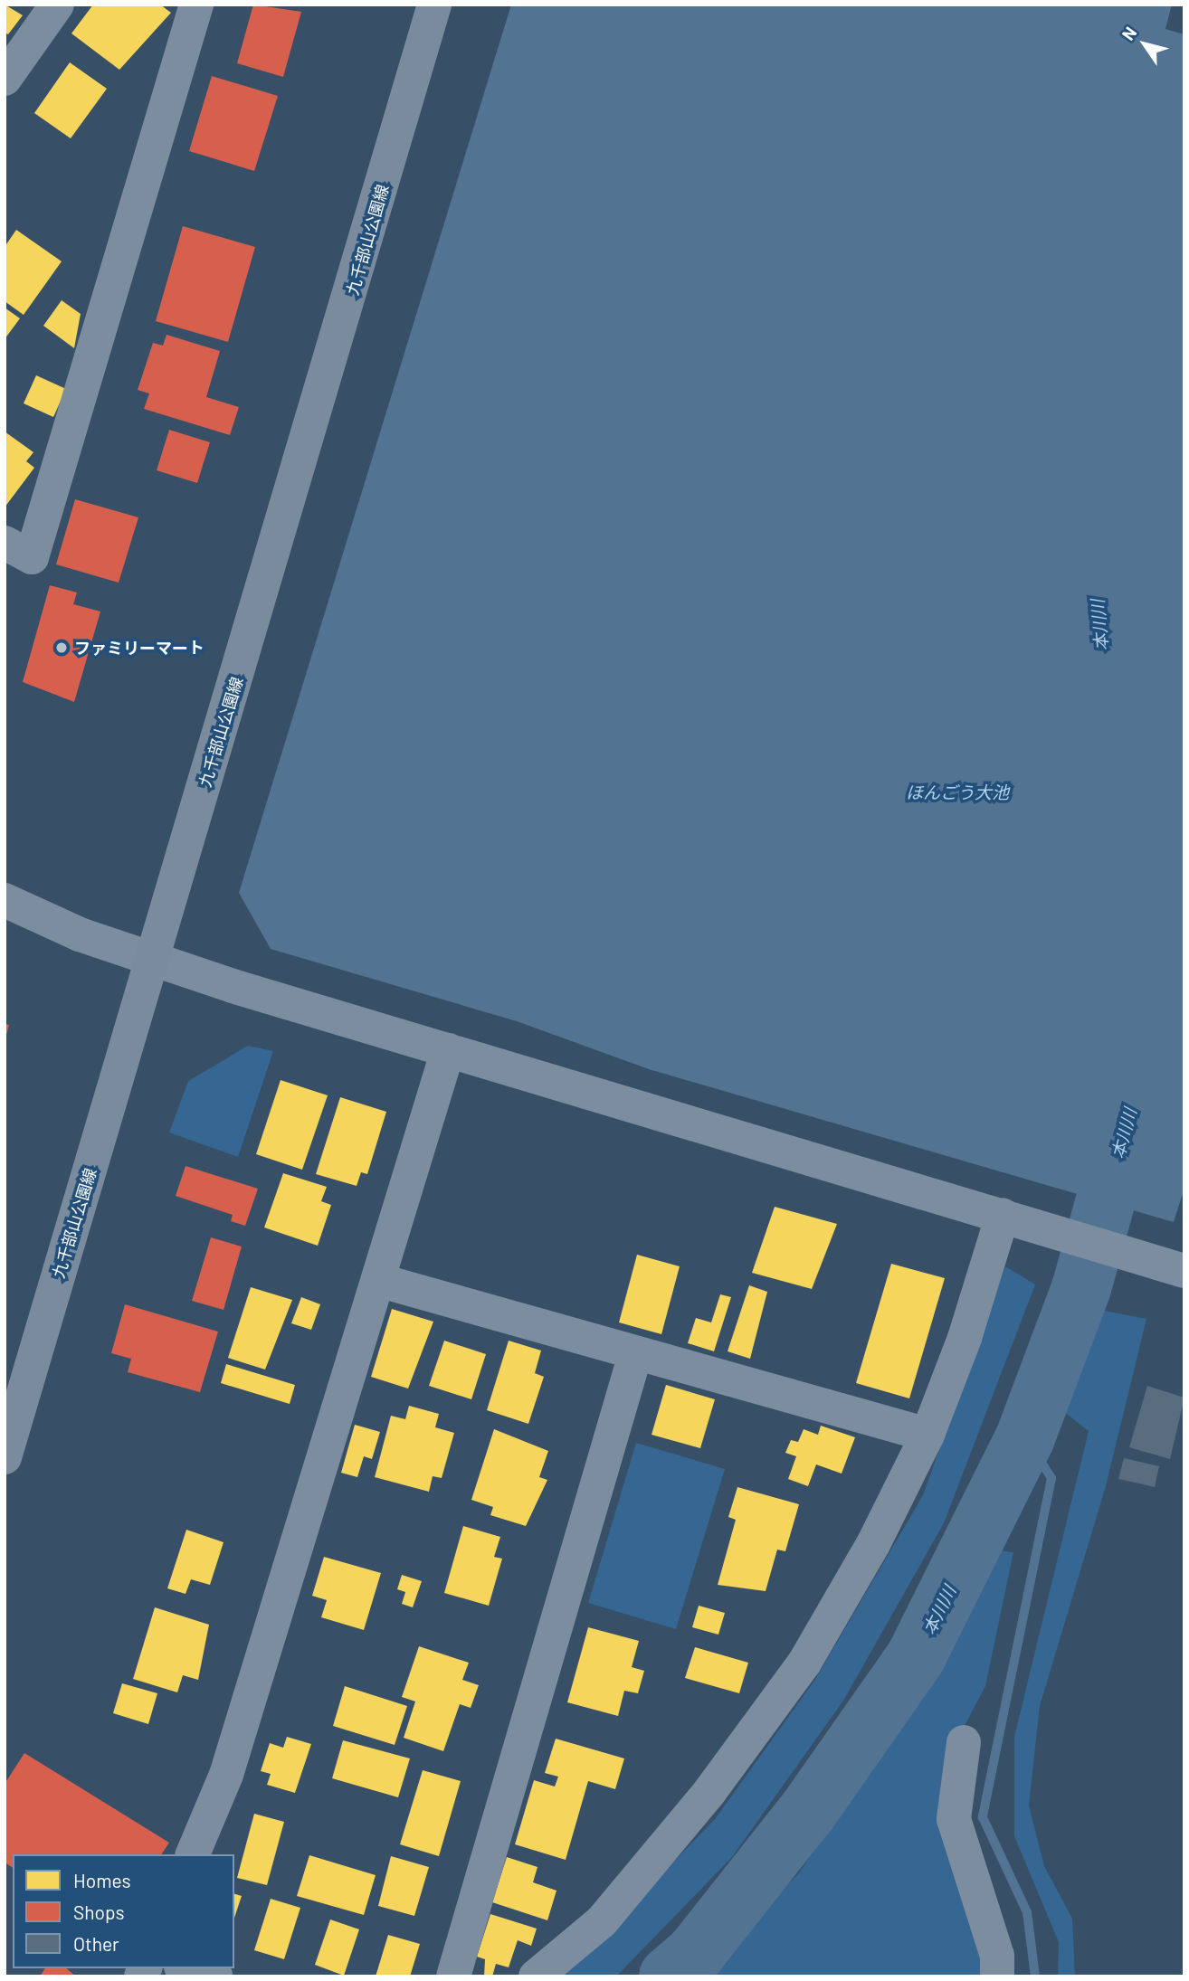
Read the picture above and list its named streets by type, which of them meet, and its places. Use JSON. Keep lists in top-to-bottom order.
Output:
{
  "streets": {
    "main road": ["九千部山公園線"]
  },
  "water": ["本川川", "ほんごう大池"],
  "places": ["ファミリーマート"],
  "legend": ["Homes", "Shops", "Other"],
  "north": "top left"
}
